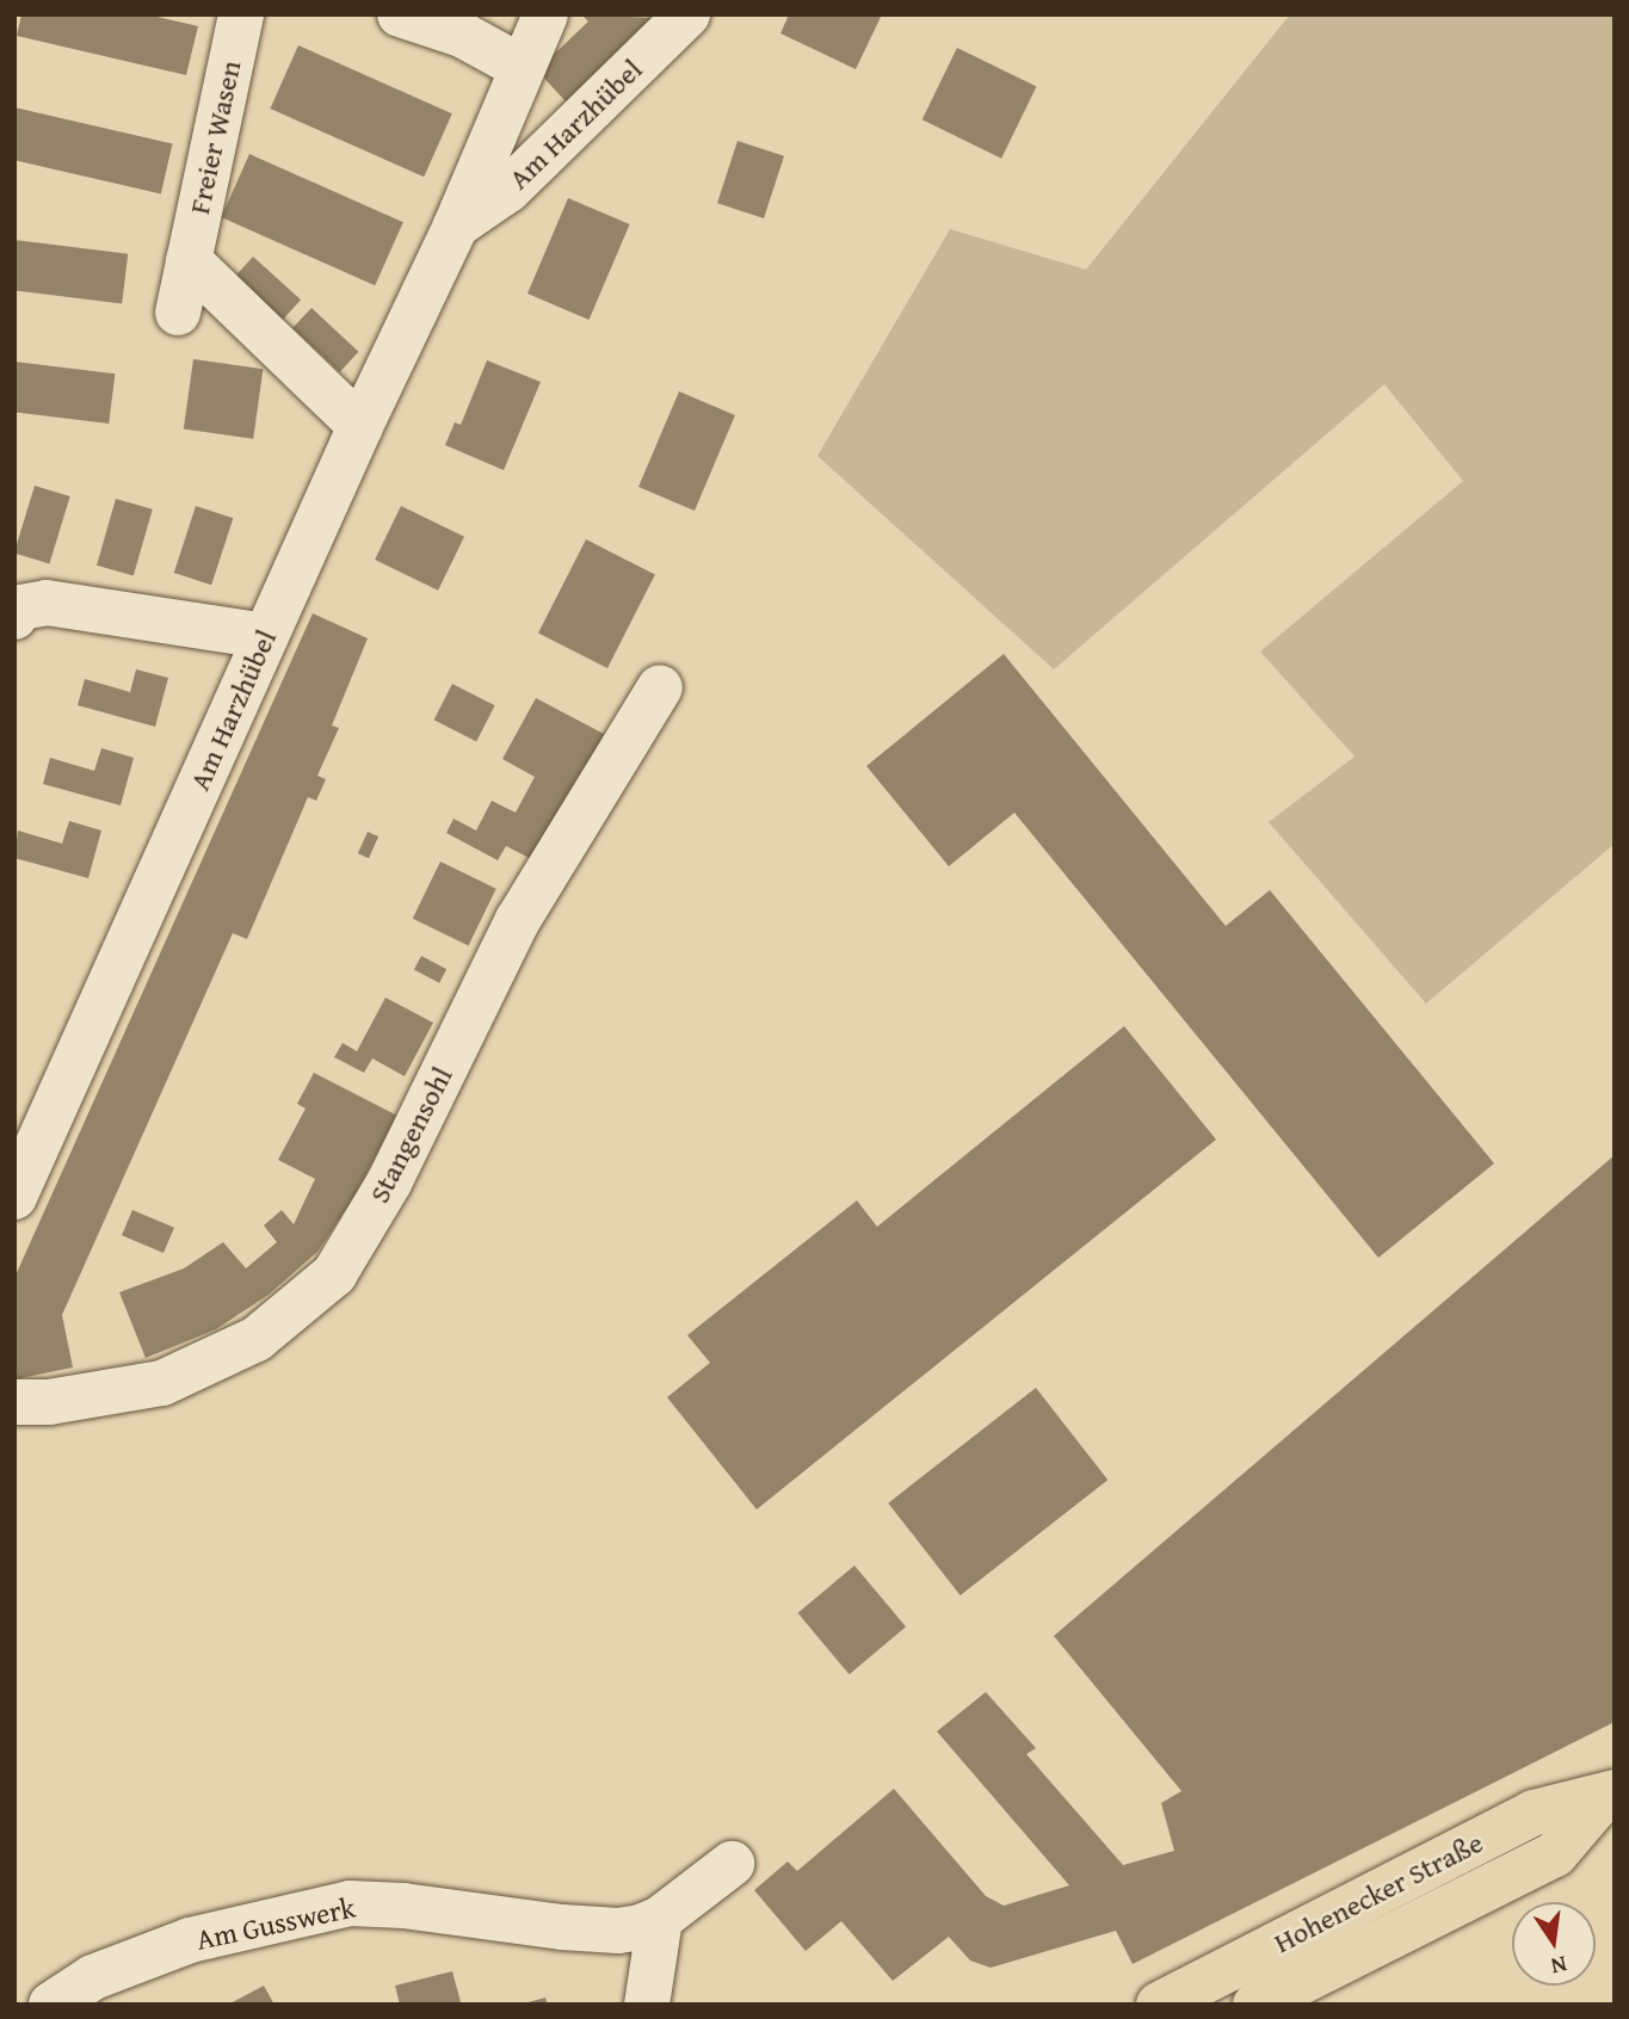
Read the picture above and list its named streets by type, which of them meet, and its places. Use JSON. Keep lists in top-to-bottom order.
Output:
{
  "streets": {
    "main road": ["Hohenecker Straße"],
    "street": [
      "Am Harzhübel",
      "Freier Wasen",
      "Stangensohl",
      "Am Gusswerk"
    ]
  },
  "north": "bottom"
}
